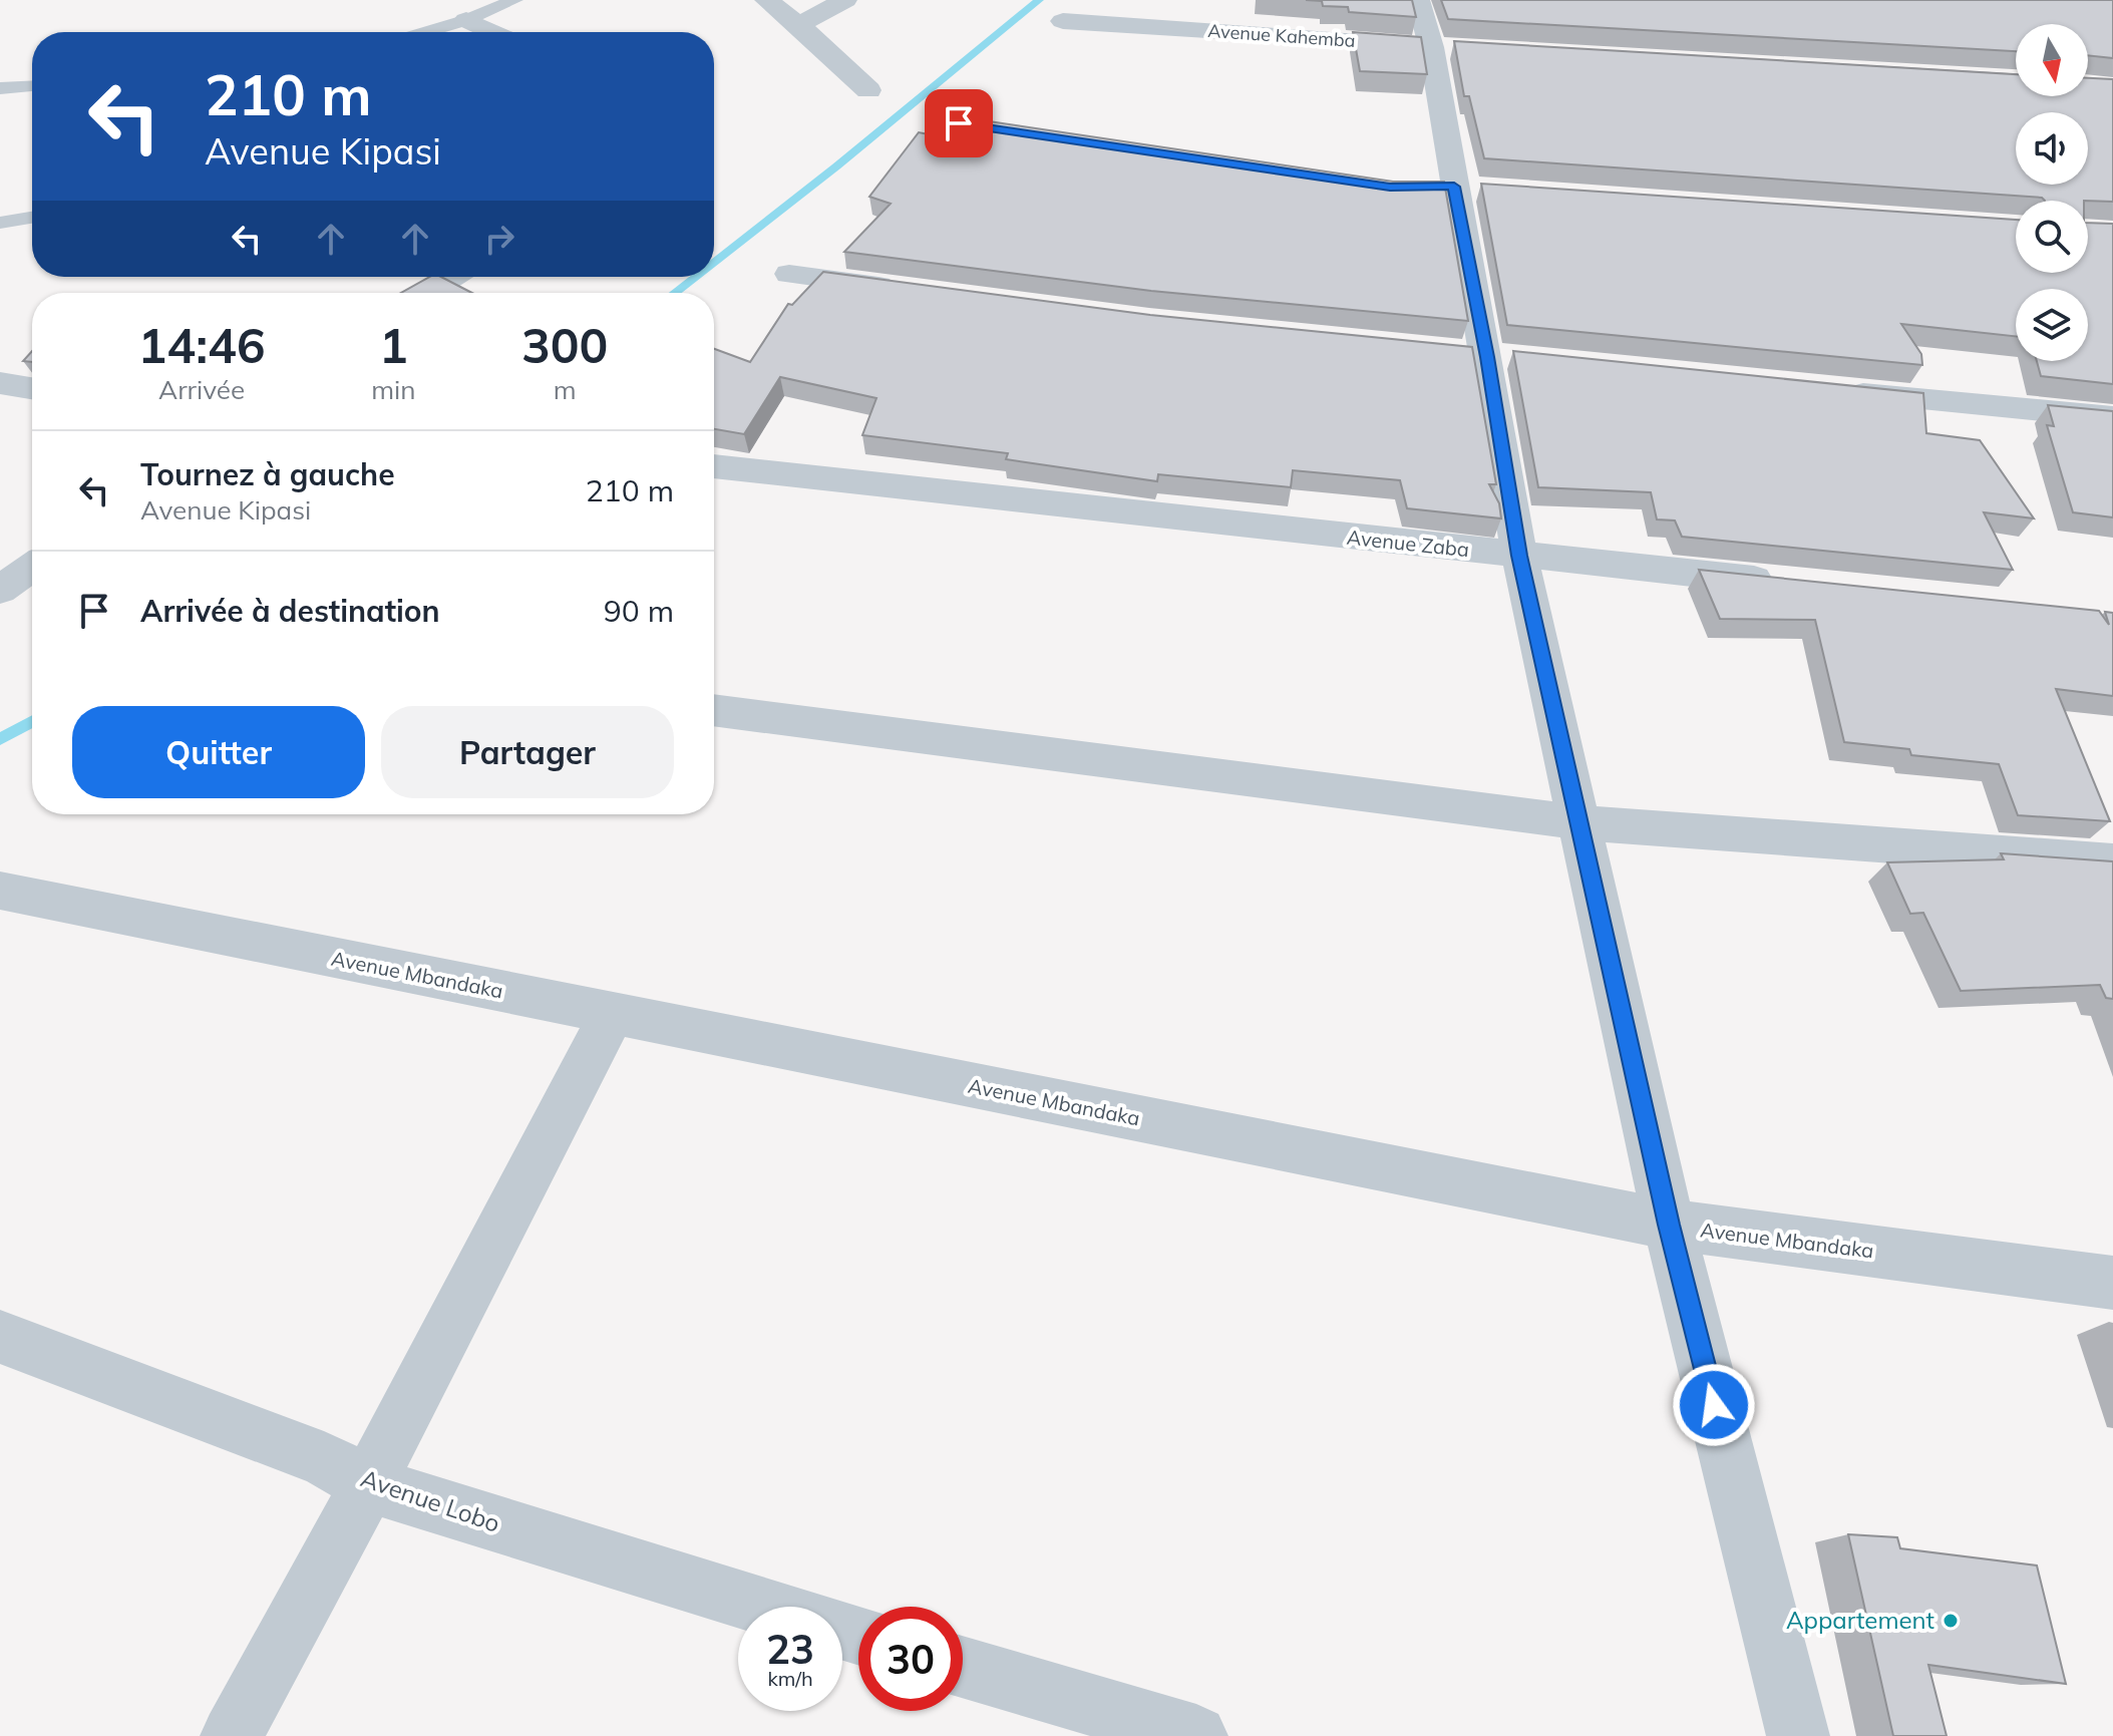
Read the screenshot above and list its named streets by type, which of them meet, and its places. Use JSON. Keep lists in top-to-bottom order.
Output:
{
  "streets": {
    "street": [
      "Avenue Kahemba",
      "Avenue Zaba",
      "Avenue Mbandaka",
      "Avenue Lobo"
    ]
  },
  "places": ["Appartement"],
  "north": "bottom",
  "page": {
    "turn": ["210 m", "Avenue Kipasi"],
    "eta": [
      "14:46",
      "Arrivée",
      "1",
      "min",
      "300",
      "m"
    ],
    "list": [
      {
        "name": "Tournez à gauche",
        "note": "Avenue Kipasi",
        "value": "210 m"
      },
      {
        "name": "Arrivée à destination",
        "value": "90 m"
      }
    ],
    "buttons": ["Quitter", "Partager"],
    "speed": "23 km/h",
    "limit": "30"
  }
}
